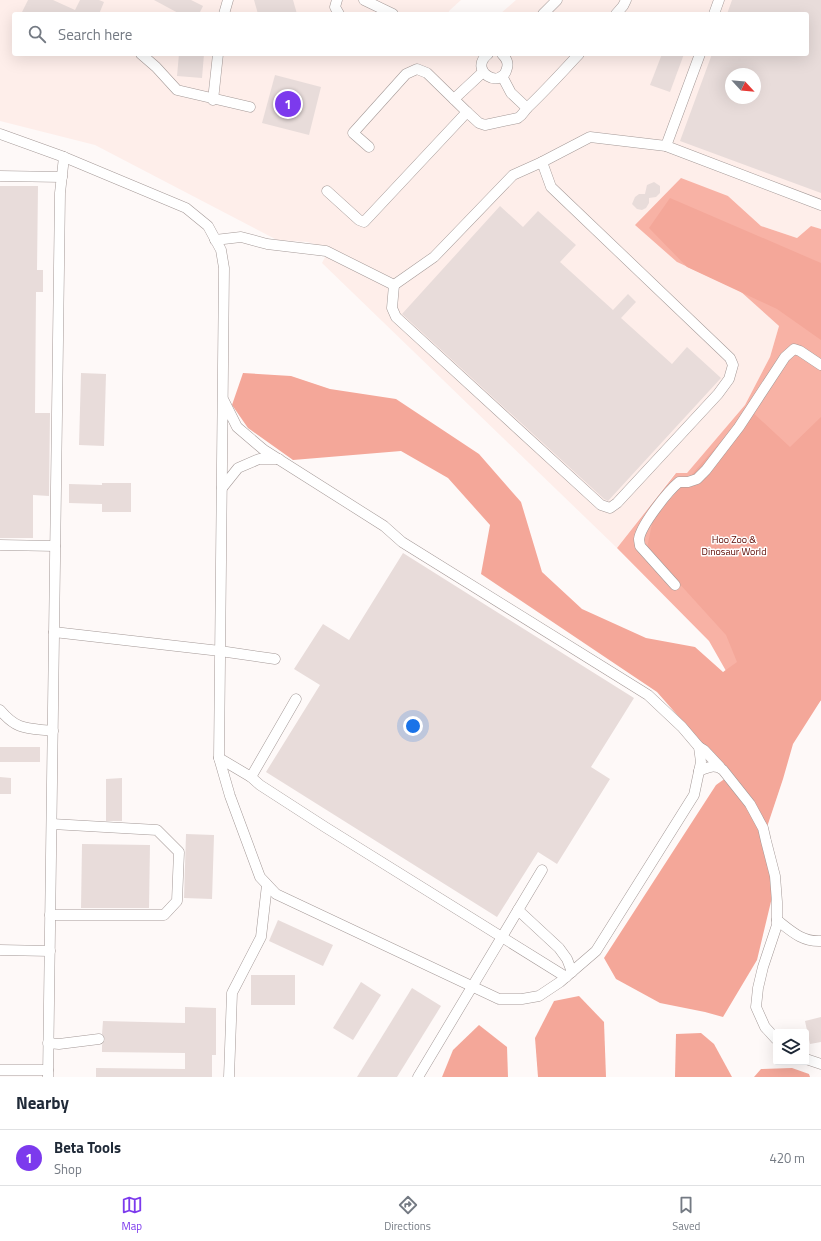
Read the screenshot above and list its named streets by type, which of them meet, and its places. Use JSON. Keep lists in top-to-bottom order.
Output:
{
  "parks": ["Hoo Zoo & Dinosaur World"],
  "north": "bottom right",
  "page": {
    "search": "Search here",
    "pins": "1",
    "heading": "Nearby",
    "list": [
      {
        "mark": "1",
        "name": "Beta Tools",
        "note": "Shop",
        "value": "420 m"
      }
    ],
    "nav": ["Map", "Directions", "Saved"]
  }
}
